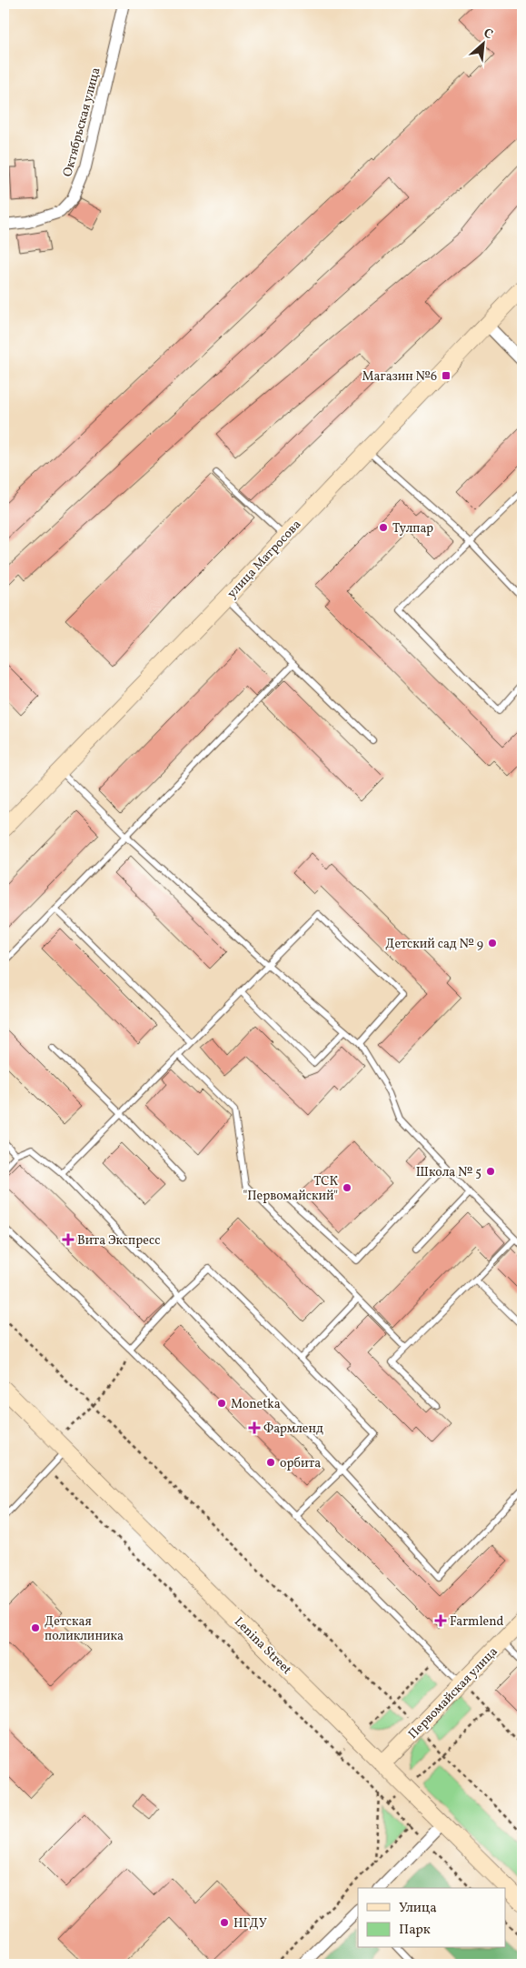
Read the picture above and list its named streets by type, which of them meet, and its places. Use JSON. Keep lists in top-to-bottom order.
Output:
{
  "streets": {
    "street": [
      "Октябрьская улица",
      "улица Матросова",
      "Lenina Street",
      "Первомайская улица"
    ]
  },
  "crossings": [
    ["Lenina Street", "Первомайская улица"]
  ],
  "places": {
    "transit": ["Магазин №6"],
    "other": [
      "Тулпар",
      "Детский сад № 9",
      "Школа № 5",
      "ТСК \"Первомайский\"",
      "Monetka",
      "орбита",
      "Детская поликлиника",
      "НГДУ"
    ],
    "health": ["Вита Экспресс", "Фармленд", "Farmlend"]
  },
  "legend": ["Улица", "Парк"],
  "north": "top right"
}
